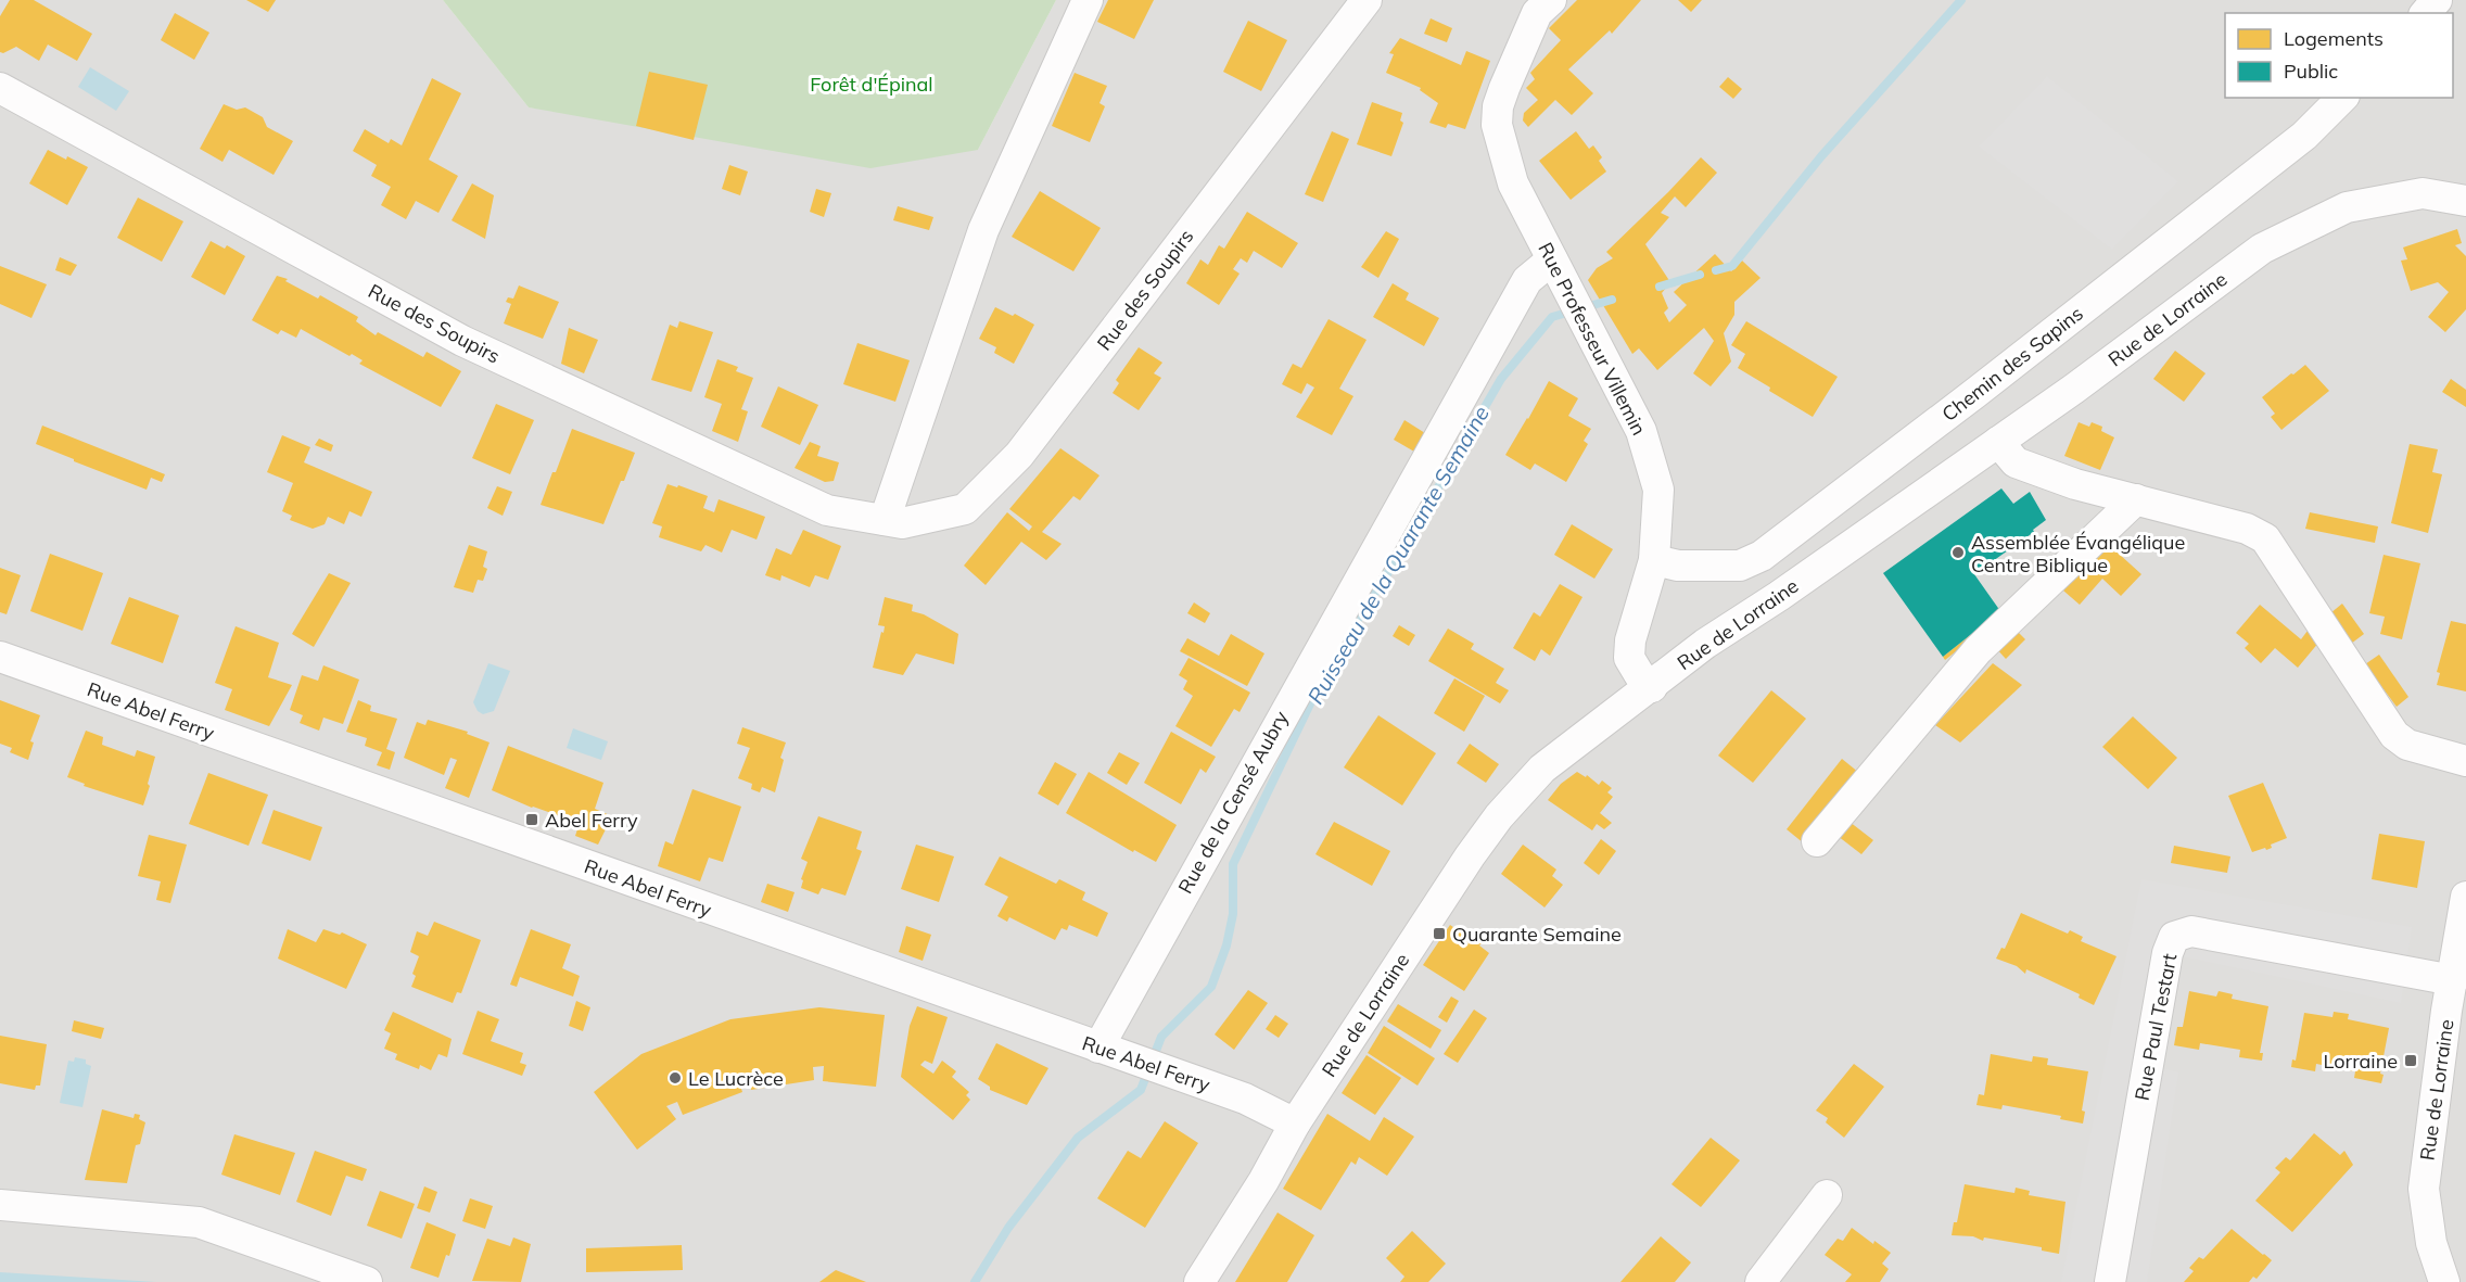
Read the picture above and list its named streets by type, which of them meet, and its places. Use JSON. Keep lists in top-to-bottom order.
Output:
{
  "streets": {
    "street": [
      "Rue des Soupirs",
      "Rue de Lorraine",
      "Rue Professeur Villemin",
      "Chemin des Sapins",
      "Rue Abel Ferry",
      "Rue de la Censé Aubry",
      "Rue Paul Testart"
    ]
  },
  "crossings": [
    ["Rue de Lorraine", "Rue Professeur Villemin"],
    ["Rue de Lorraine", "Rue Abel Ferry"],
    ["Rue de Lorraine", "Rue Paul Testart"],
    ["Rue Professeur Villemin", "Chemin des Sapins"],
    ["Rue Professeur Villemin", "Rue de la Censé Aubry"],
    ["Rue Abel Ferry", "Rue de la Censé Aubry"]
  ],
  "water": ["Ruisseau de la Quarante Semaine"],
  "parks": ["Forêt d'Épinal"],
  "places": {
    "other": ["Assemblée Évangélique Centre Biblique", "Le Lucrèce"],
    "transit": ["Abel Ferry", "Quarante Semaine", "Lorraine"]
  },
  "legend": ["Logements", "Public"]
}
